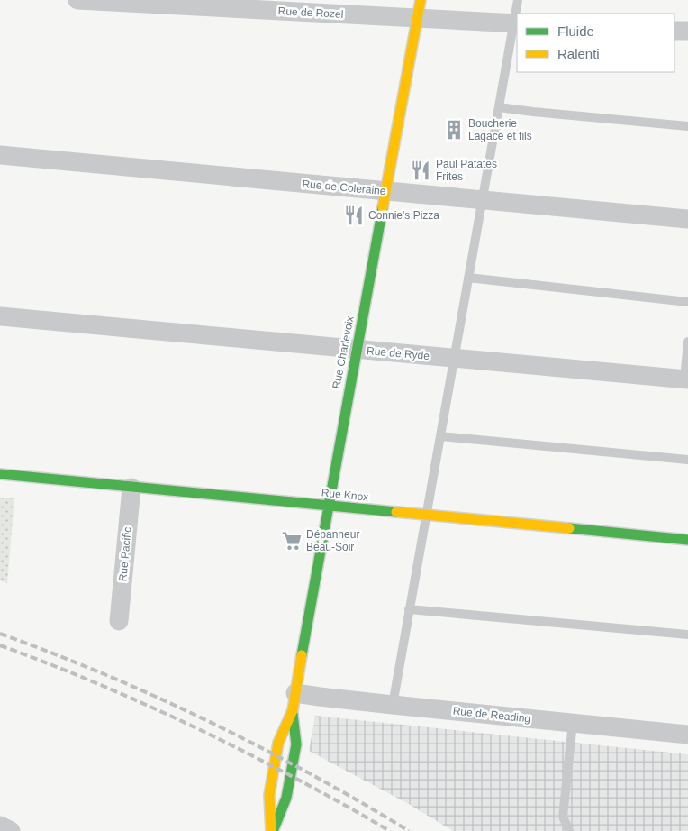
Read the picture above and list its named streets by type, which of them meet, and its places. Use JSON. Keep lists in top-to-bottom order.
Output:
{
  "streets": {
    "street": [
      "Rue de Rozel",
      "Rue de Coleraine",
      "Rue Charlevoix",
      "Rue de Ryde",
      "Rue Knox",
      "Rue Pacific",
      "Rue de Reading"
    ]
  },
  "crossings": [
    ["Rue de Rozel", "Rue Charlevoix"],
    ["Rue de Coleraine", "Rue Charlevoix"],
    ["Rue Charlevoix", "Rue de Ryde"],
    ["Rue Charlevoix", "Rue Knox"],
    ["Rue Charlevoix", "Rue de Reading"],
    ["Rue Knox", "Rue Pacific"]
  ],
  "places": {
    "building": ["Boucherie Lagacé et fils"],
    "restaurant": ["Paul Patates Frites", "Connie's Pizza"],
    "supermarket": ["Dépanneur Beau-Soir"]
  },
  "legend": ["Fluide", "Ralenti"]
}
